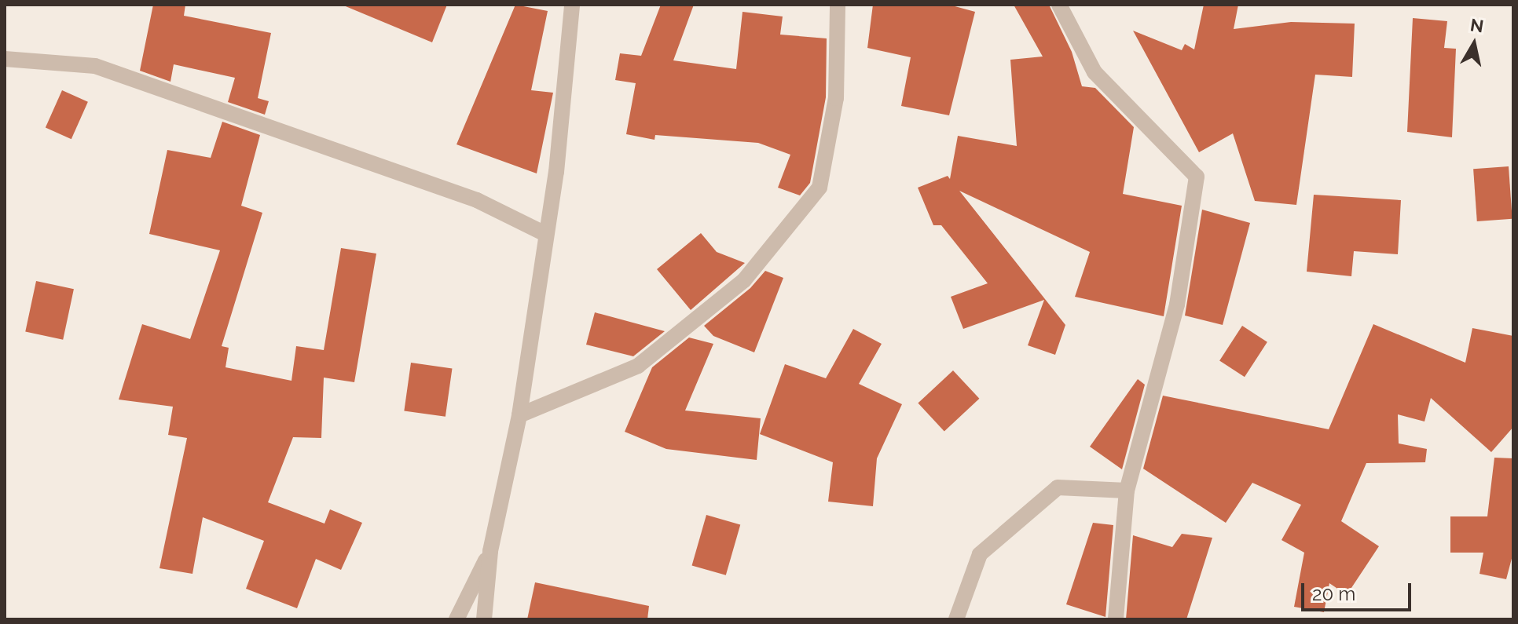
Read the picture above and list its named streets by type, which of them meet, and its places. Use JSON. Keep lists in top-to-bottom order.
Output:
{
  "scale_bar": "20 m",
  "north": "top"
}
